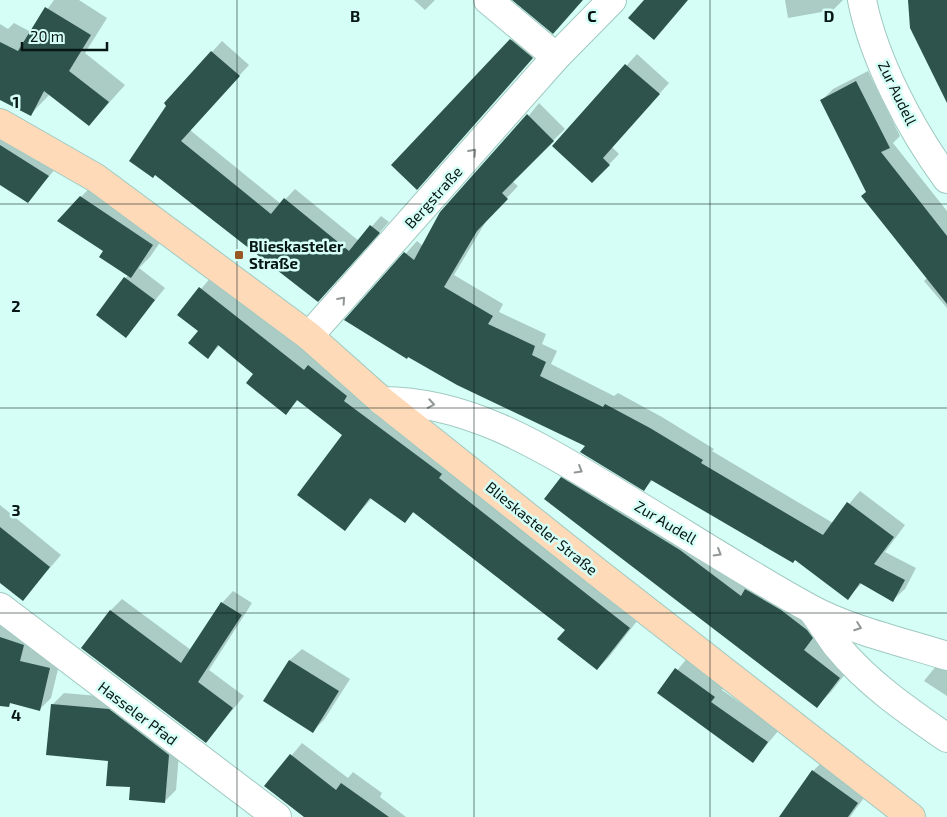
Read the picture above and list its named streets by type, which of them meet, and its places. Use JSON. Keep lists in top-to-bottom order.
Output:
{
  "streets": {
    "main road": ["Blieskasteler Straße"],
    "street": ["Zur Audell", "Bergstraße", "Hasseler Pfad"]
  },
  "crossings": [
    ["Zur Audell", "Blieskasteler Straße"],
    ["Bergstraße", "Blieskasteler Straße"]
  ],
  "one_way": ["Zur Audell", "Bergstraße"],
  "places": {
    "transit": ["Blieskasteler Straße"]
  },
  "scale_bar": "20 m",
  "grid": {
    "columns": ["B", "C", "D"],
    "rows": [
      "1",
      "2",
      "3",
      "4"
    ]
  }
}
